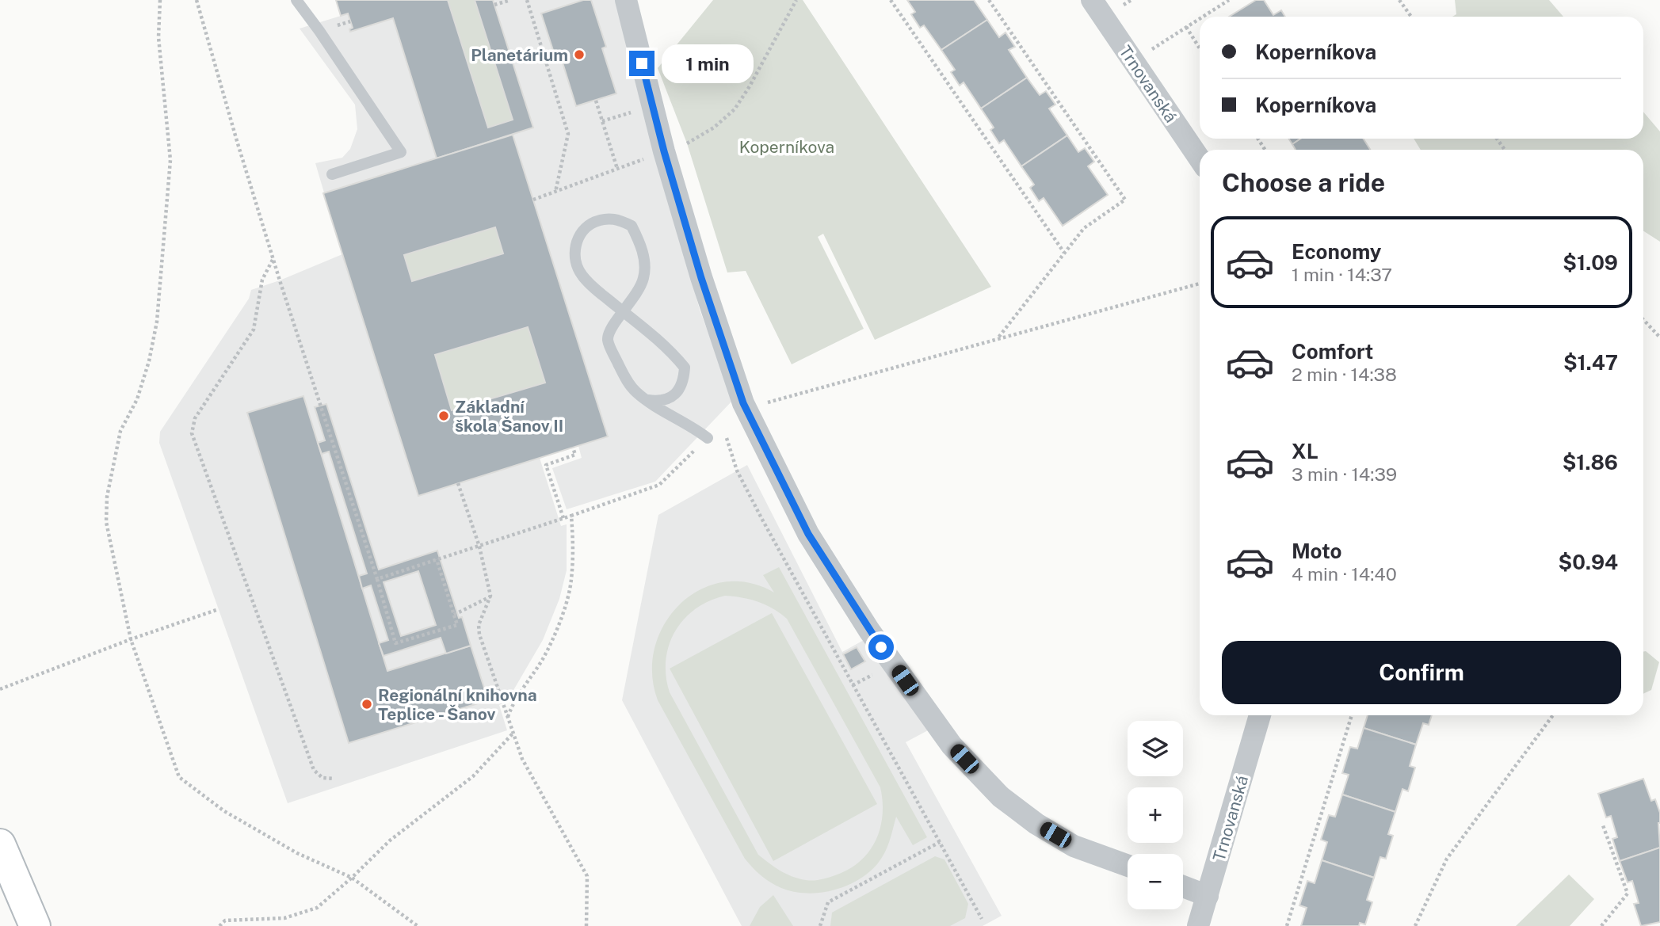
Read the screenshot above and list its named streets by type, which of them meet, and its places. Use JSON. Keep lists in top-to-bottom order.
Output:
{
  "streets": {
    "street": ["Trnovanská"]
  },
  "parks": ["Koperníkova"],
  "places": ["Planetárium", "Základní škola Šanov II", "Regionální knihovna Teplice - Šanov"],
  "page": {
    "banner": ["Koperníkova", "Koperníkova"],
    "bubble": "1 min",
    "heading": "Choose a ride",
    "list": [
      {
        "name": "Economy",
        "note": "1 min · 14:37",
        "value": "$1.09"
      },
      {
        "name": "Comfort",
        "note": "2 min · 14:38",
        "value": "$1.47"
      },
      {
        "name": "XL",
        "note": "3 min · 14:39",
        "value": "$1.86"
      },
      {
        "name": "Moto",
        "note": "4 min · 14:40",
        "value": "$0.94"
      }
    ],
    "buttons": "Confirm",
    "map_buttons": ["+", "−"]
  }
}
